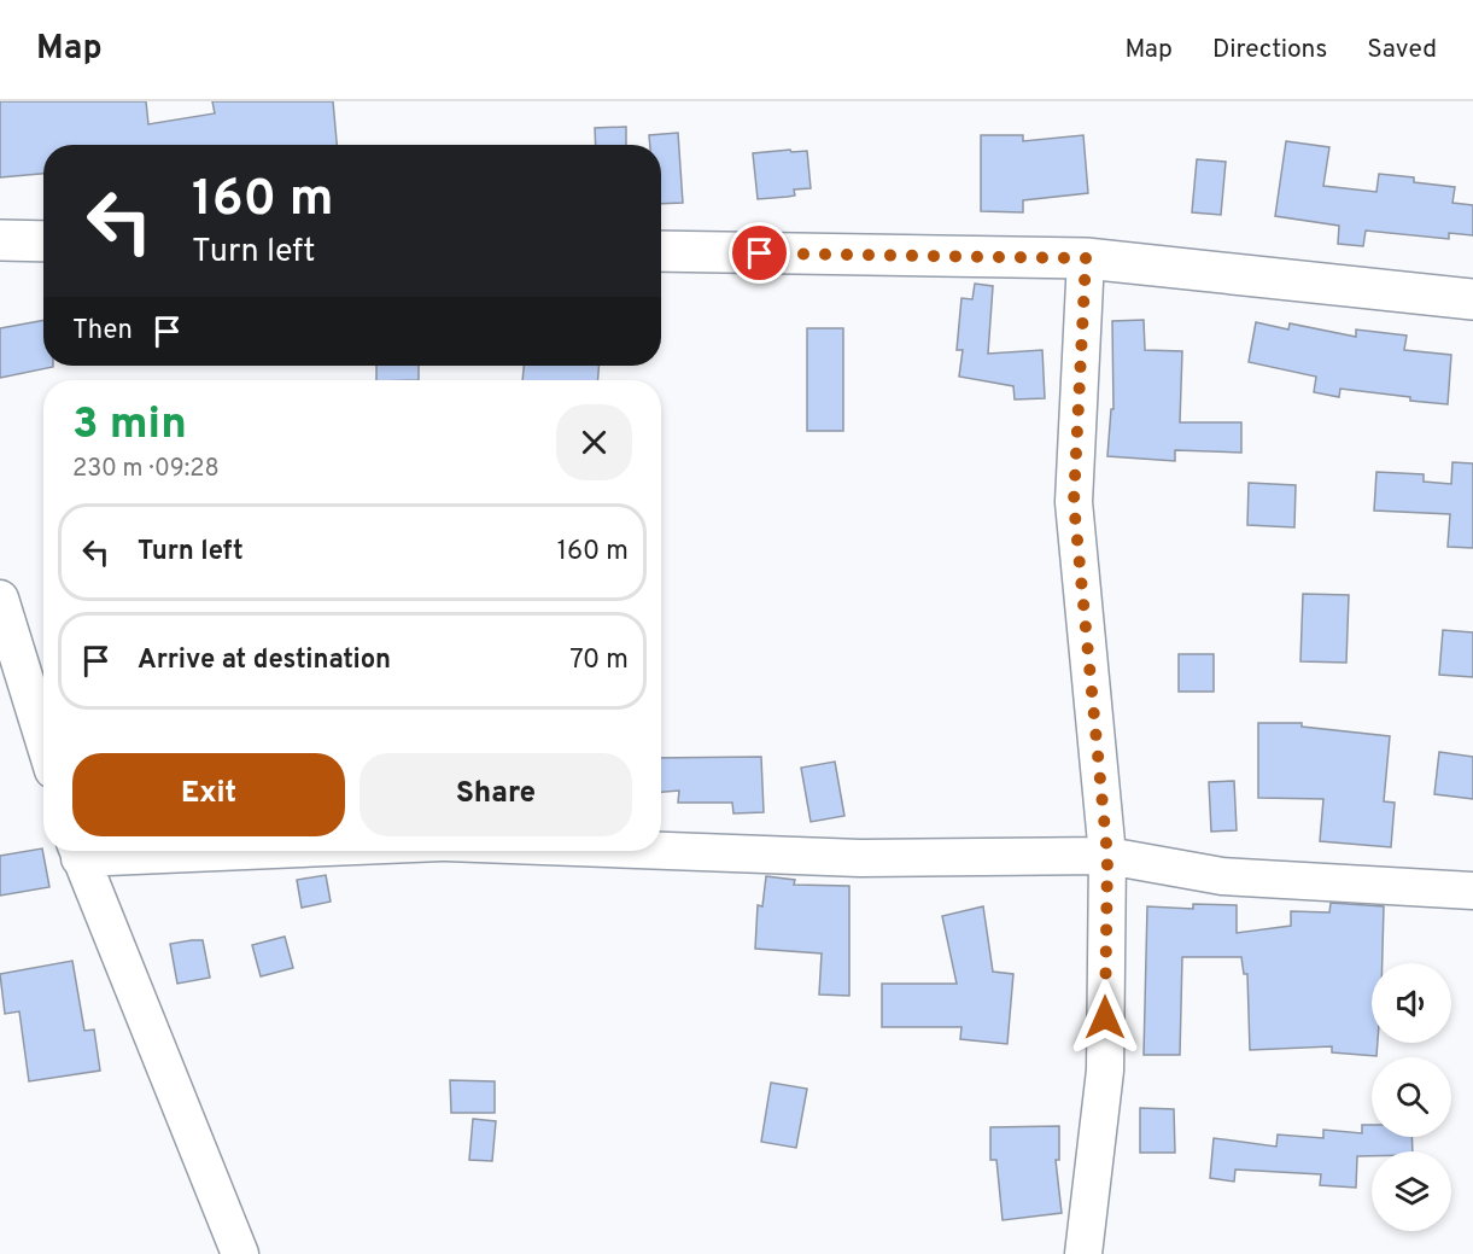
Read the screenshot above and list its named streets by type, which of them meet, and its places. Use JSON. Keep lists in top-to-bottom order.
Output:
{
  "page": {
    "header": "Map",
    "nav": ["Map", "Directions", "Saved"],
    "turn": ["160 m", "Turn left"],
    "then": "Then",
    "heading": ["3 min", "230 m · 09:28"],
    "list": [
      {
        "name": "Turn left",
        "value": "160 m"
      },
      {
        "name": "Arrive at destination",
        "value": "70 m"
      }
    ],
    "buttons": ["Exit", "Share"]
  }
}
